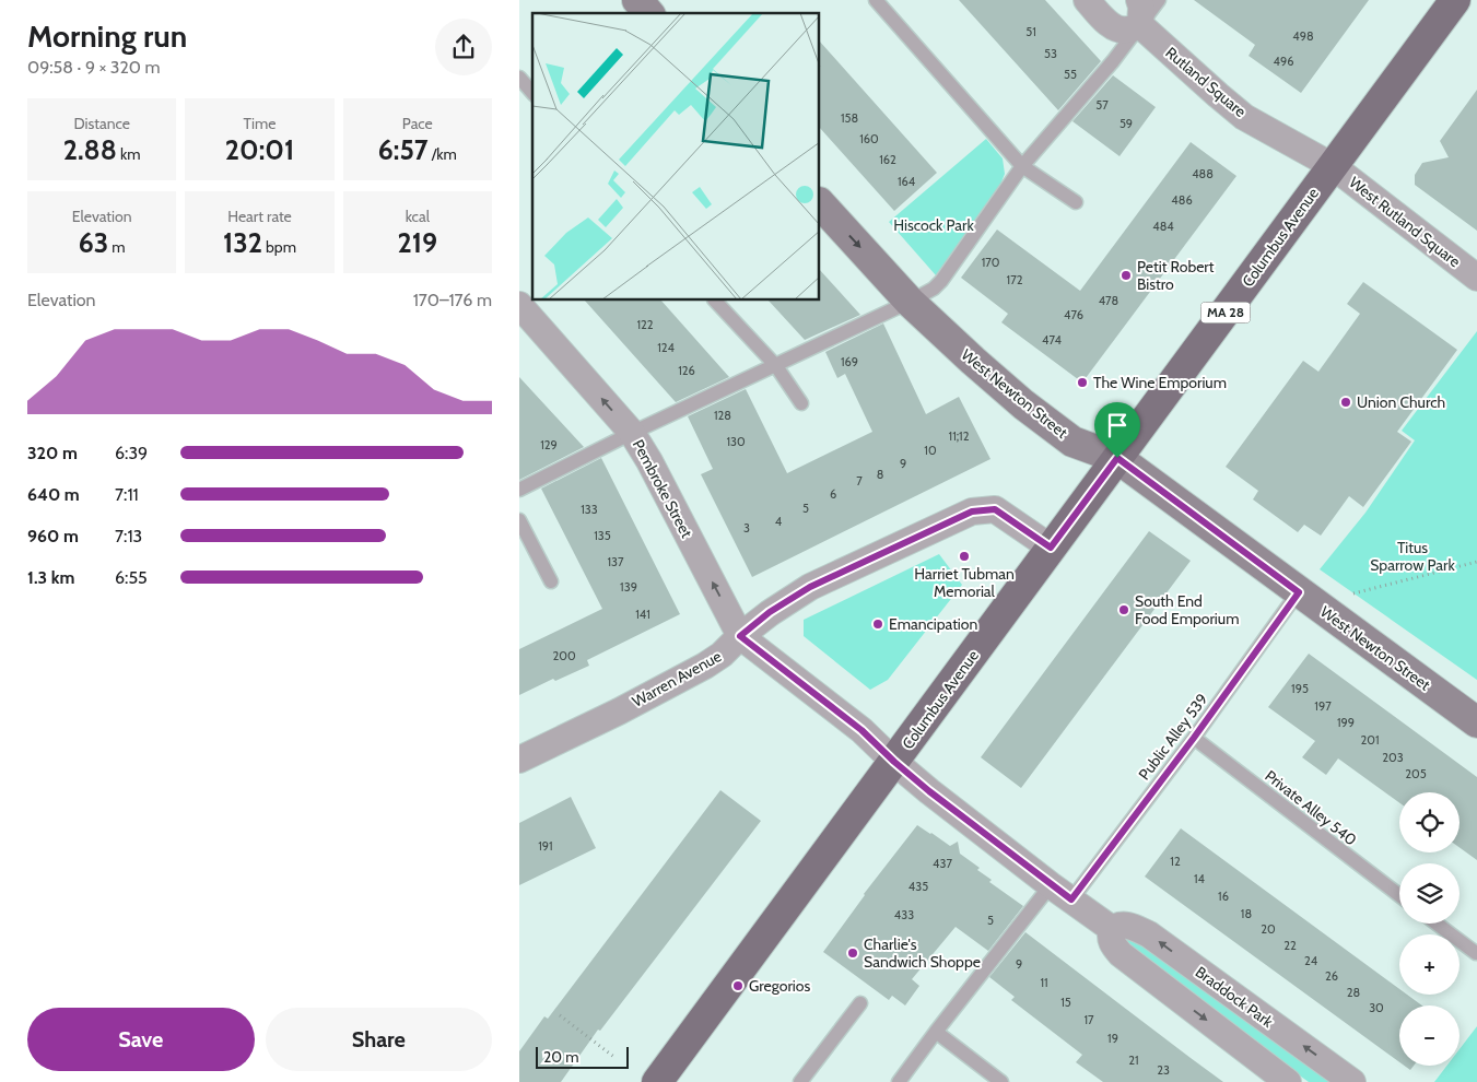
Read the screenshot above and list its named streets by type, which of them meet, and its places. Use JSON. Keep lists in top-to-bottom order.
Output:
{
  "streets": {
    "main road": ["Columbus Avenue", "MA 28", "West Newton Street"],
    "street": [
      "Rutland Square",
      "West Rutland Square",
      "Pembroke Street",
      "Warren Avenue",
      "Braddock Park"
    ],
    "lane": ["Public Alley 539", "Private Alley 540"]
  },
  "crossings": [
    ["Rutland Square", "West Rutland Square"],
    ["Rutland Square", "Columbus Avenue"],
    ["West Rutland Square", "Columbus Avenue"],
    ["Columbus Avenue", "West Newton Street"],
    ["Columbus Avenue", "Warren Avenue"],
    ["West Newton Street", "Public Alley 539"],
    ["Pembroke Street", "Warren Avenue"],
    ["Public Alley 539", "Private Alley 540"]
  ],
  "one_way": ["Pembroke Street"],
  "parks": ["Hiscock Park", "Titus Sparrow Park"],
  "places": [
    "Petit Robert Bistro",
    "The Wine Emporium",
    "Union Church",
    "Harriet Tubman Memorial",
    "South End Food Emporium",
    "Emancipation",
    "Charlie's Sandwich Shoppe",
    "Gregorios"
  ],
  "house_numbers": [
    "51",
    "498",
    "53",
    "496",
    "55",
    "57",
    "158",
    "59",
    "160",
    "162",
    "488",
    "164",
    "486",
    "484",
    "170",
    "172",
    "478",
    "476",
    "122",
    "474",
    "124",
    "169",
    "126",
    "128",
    "11;12",
    "130",
    "129",
    "10",
    "9",
    "8",
    "7",
    "6",
    "5",
    "133",
    "4",
    "3",
    "135",
    "137",
    "139",
    "141",
    "200",
    "195",
    "197",
    "199",
    "201",
    "203",
    "205",
    "191",
    "12",
    "437",
    "14",
    "435",
    "16",
    "18",
    "433",
    "5",
    "20",
    "22",
    "24",
    "9",
    "26",
    "11",
    "28",
    "15",
    "30",
    "17",
    "19",
    "21",
    "23"
  ],
  "scale_bar": "20 m",
  "page": {
    "heading": ["Morning run", "09:58 · 9 × 320 m"],
    "stats": [
      ["Distance", "2.88 km"],
      ["Time", "20:01"],
      ["Pace", "6:57 /km"],
      ["Elevation", "63 m"],
      ["Heart rate", "132 bpm"],
      ["kcal", "219"]
    ],
    "chart": ["Elevation", "170–176 m"],
    "list": [
      {
        "name": "320 m",
        "note": "6:39"
      },
      {
        "name": "640 m",
        "note": "7:11"
      },
      {
        "name": "960 m",
        "note": "7:13"
      },
      {
        "name": "1.3 km",
        "note": "6:55"
      }
    ],
    "map_buttons": ["+", "−"],
    "buttons": ["Save", "Share"],
    "scale": "20 m"
  }
}
